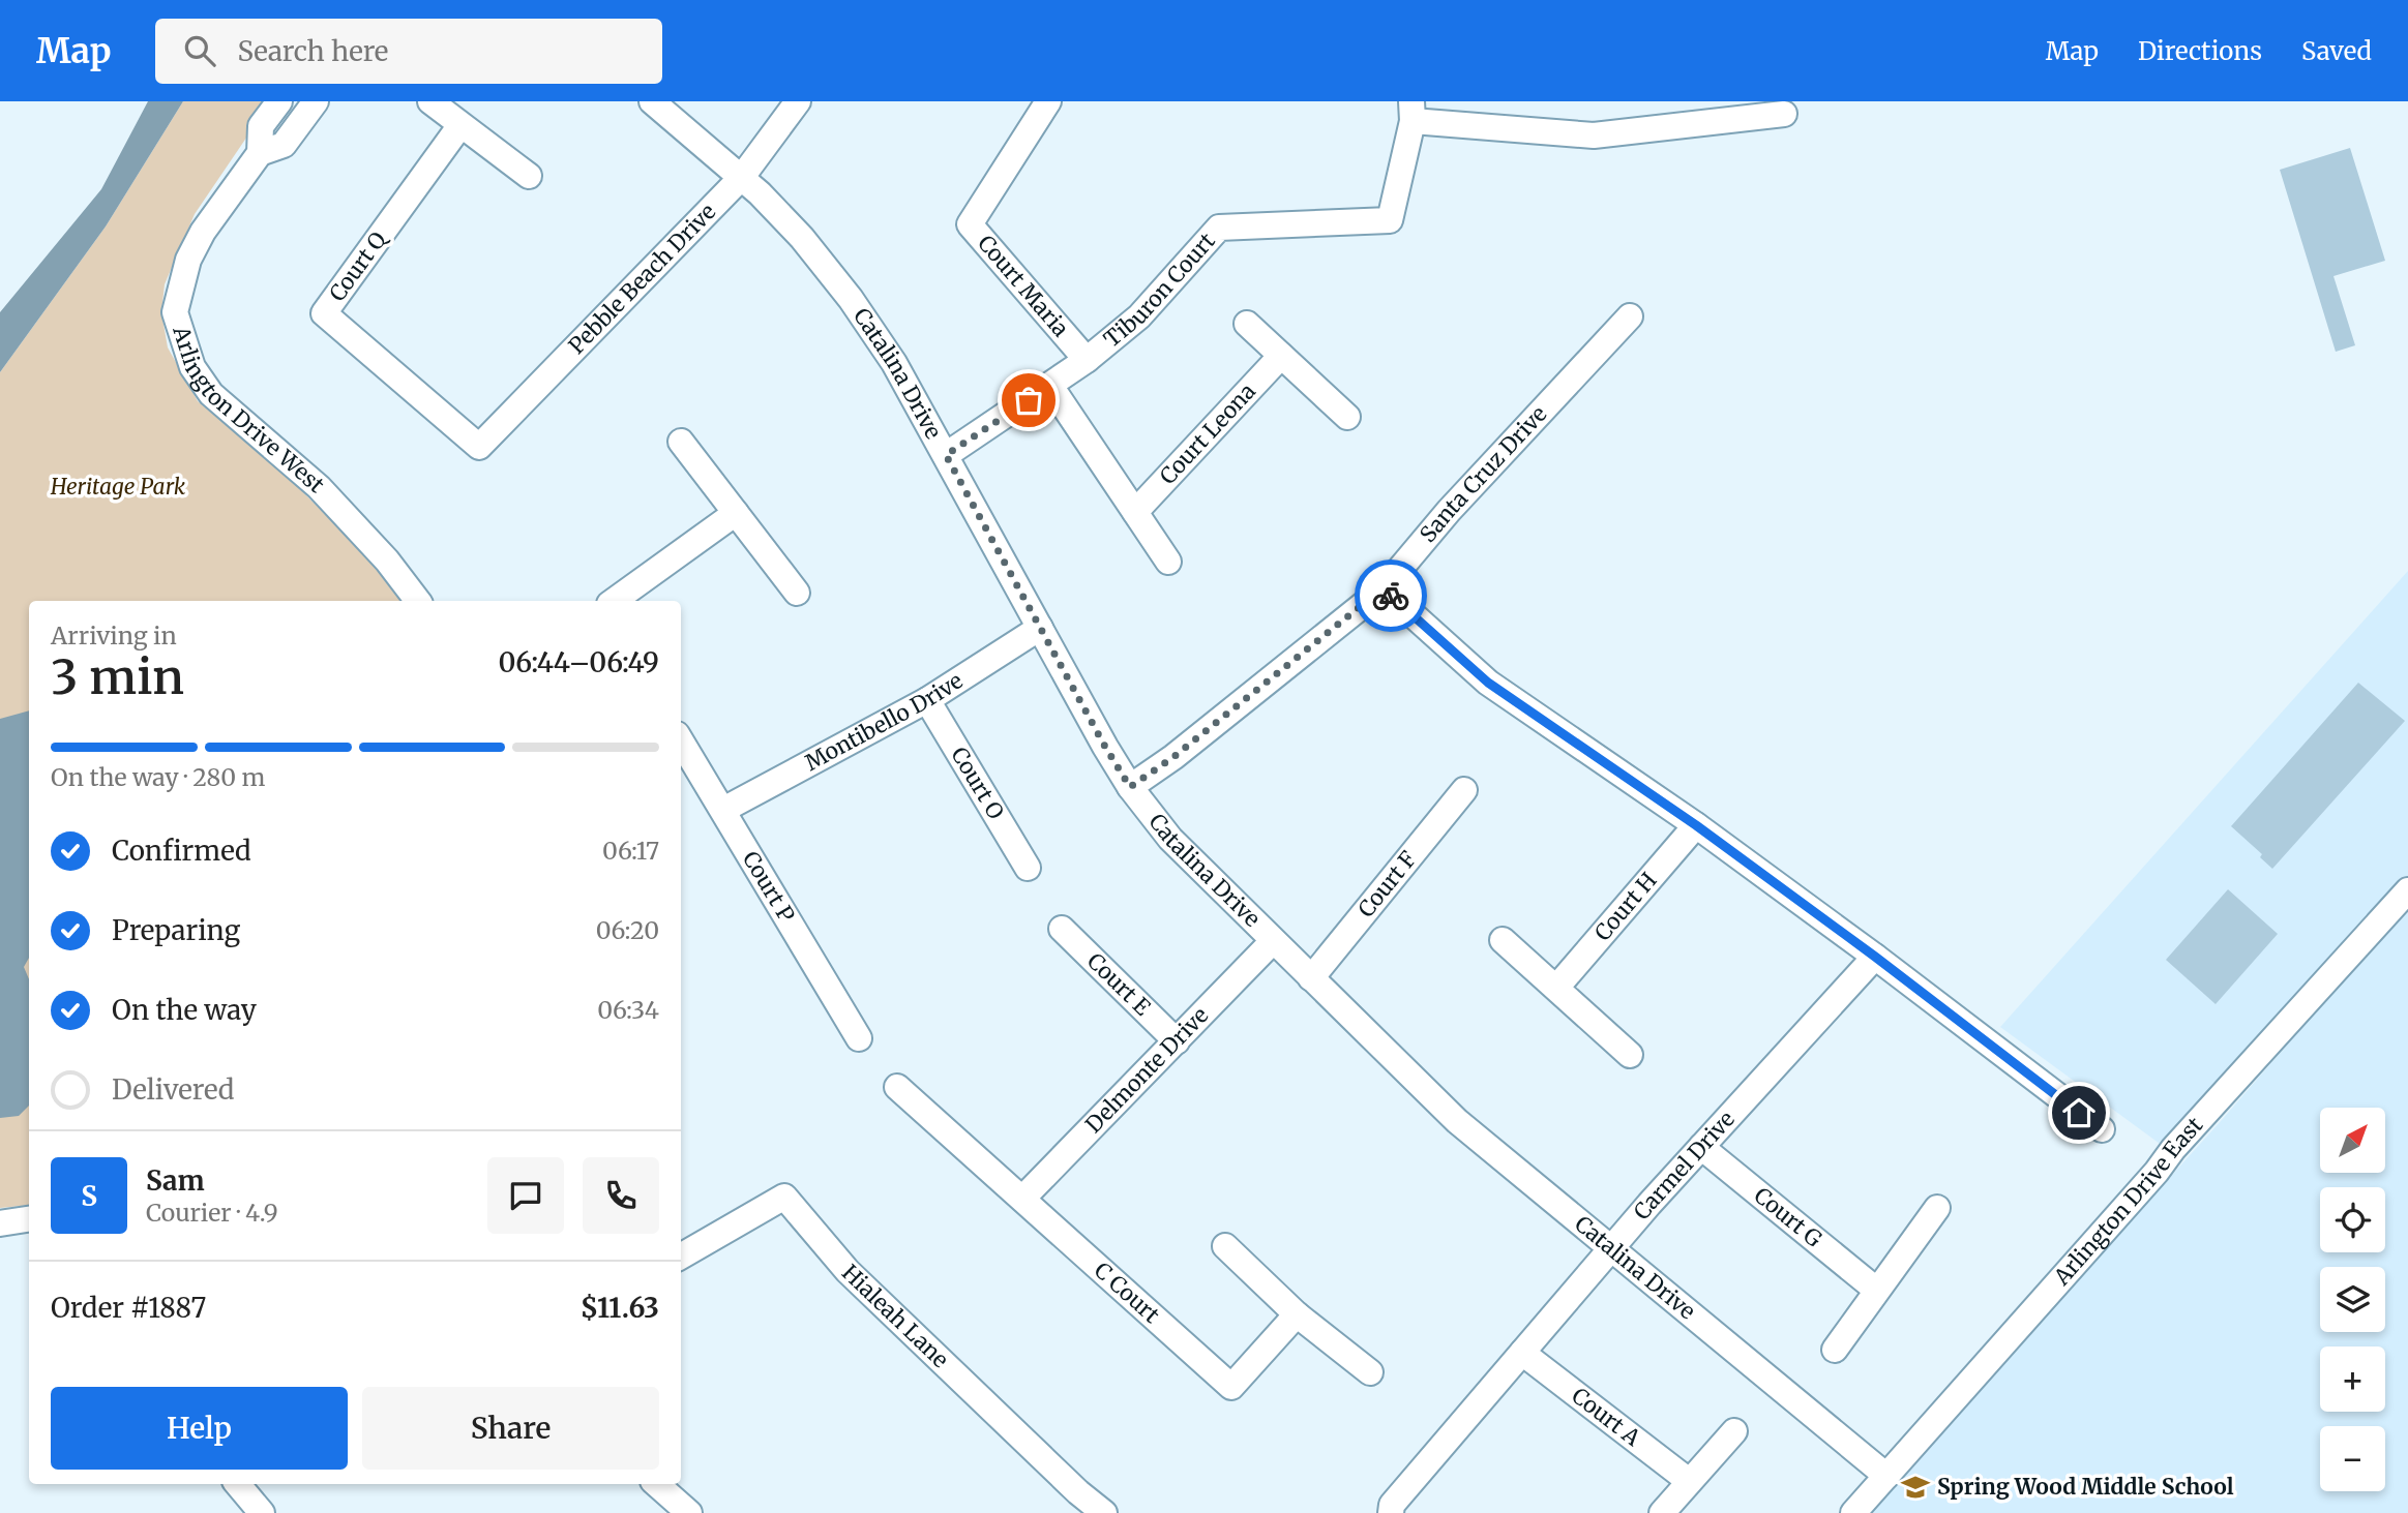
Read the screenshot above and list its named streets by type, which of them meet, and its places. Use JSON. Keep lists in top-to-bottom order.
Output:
{
  "streets": {
    "street": [
      "Court Q",
      "Pebble Beach Drive",
      "Court Maria",
      "Tiburon Court",
      "Catalina Drive",
      "Arlington Drive West",
      "Court Leona",
      "Santa Cruz Drive",
      "Montibello Drive",
      "Court O",
      "Court F",
      "Court P",
      "Court H",
      "Court E",
      "Delmonte Drive",
      "Carmel Drive",
      "Arlington Drive East",
      "Court G",
      "C Court",
      "Hialeah Lane",
      "Court A"
    ]
  },
  "crossings": [
    ["Court Q", "Pebble Beach Drive"],
    ["Pebble Beach Drive", "Catalina Drive"],
    ["Court Maria", "Tiburon Court"],
    ["Tiburon Court", "Catalina Drive"],
    ["Catalina Drive", "Santa Cruz Drive"],
    ["Catalina Drive", "Montibello Drive"],
    ["Catalina Drive", "Court F"],
    ["Catalina Drive", "Delmonte Drive"],
    ["Catalina Drive", "Carmel Drive"],
    ["Catalina Drive", "Arlington Drive East"],
    ["Montibello Drive", "Court O"],
    ["Montibello Drive", "Court P"],
    ["Court E", "Delmonte Drive"],
    ["Delmonte Drive", "C Court"],
    ["Carmel Drive", "Court G"],
    ["Carmel Drive", "Court A"]
  ],
  "parks": ["Heritage Park"],
  "places": {
    "school or university": ["Spring Wood Middle School"]
  },
  "north": "top right",
  "page": {
    "header": "Map",
    "search": "Search here",
    "nav": ["Map", "Directions", "Saved"],
    "heading": ["3 min", "Arriving in", "06:44–06:49"],
    "panel": [
      "Sam",
      "Courier · 4.9",
      "Order #1887",
      "$11.63"
    ],
    "bar": "On the way · 280 m",
    "list": [
      ["Confirmed", "06:17"],
      ["Preparing", "06:20"],
      ["On the way", "06:34"],
      "Delivered"
    ],
    "map_buttons": ["+", "−"],
    "round": "S",
    "buttons": ["Help", "Share"]
  }
}
